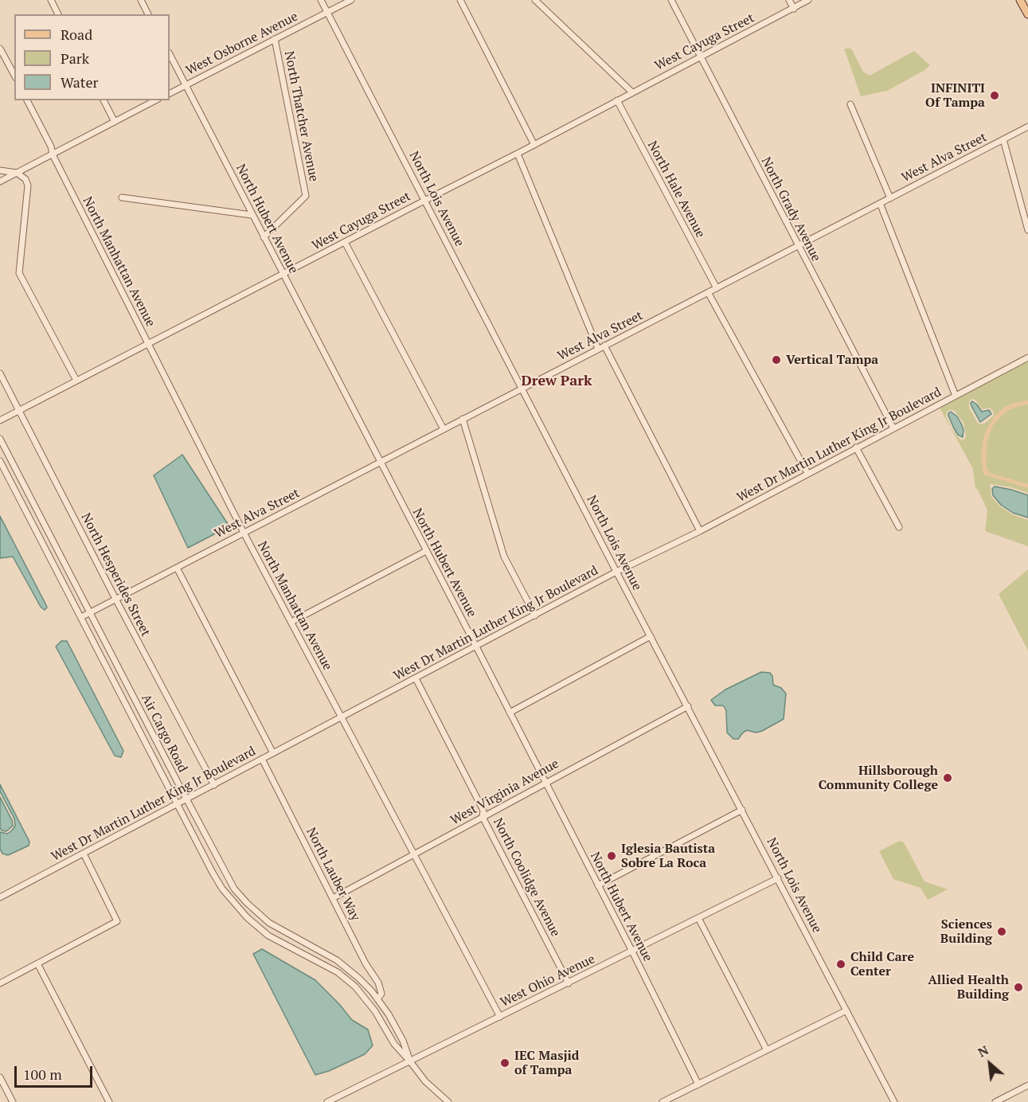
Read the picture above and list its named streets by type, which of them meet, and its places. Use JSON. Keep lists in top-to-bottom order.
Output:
{
  "streets": {
    "street": [
      "West Cayuga Street",
      "West Osborne Avenue",
      "North Thatcher Avenue",
      "West Alva Street",
      "North Hale Avenue",
      "North Lois Avenue",
      "North Grady Avenue",
      "North Hubert Avenue",
      "North Manhattan Avenue",
      "West Dr Martin Luther King Jr Boulevard",
      "North Hesperides Street",
      "Air Cargo Road",
      "West Virginia Avenue",
      "North Lauber Way",
      "North Coolidge Avenue",
      "West Ohio Avenue"
    ]
  },
  "crossings": [
    ["West Cayuga Street", "North Hale Avenue"],
    ["West Cayuga Street", "North Lois Avenue"],
    ["West Cayuga Street", "North Grady Avenue"],
    ["West Cayuga Street", "North Hubert Avenue"],
    ["West Cayuga Street", "North Manhattan Avenue"],
    ["West Cayuga Street", "North Hesperides Street"],
    ["West Osborne Avenue", "North Thatcher Avenue"],
    ["West Osborne Avenue", "North Lois Avenue"],
    ["West Osborne Avenue", "North Hubert Avenue"],
    ["North Thatcher Avenue", "North Hubert Avenue"],
    ["West Alva Street", "North Hale Avenue"],
    ["West Alva Street", "North Lois Avenue"],
    ["West Alva Street", "North Grady Avenue"],
    ["West Alva Street", "North Hubert Avenue"],
    ["West Alva Street", "North Manhattan Avenue"],
    ["West Alva Street", "North Hesperides Street"],
    ["West Alva Street", "Air Cargo Road"],
    ["North Lois Avenue", "West Dr Martin Luther King Jr Boulevard"],
    ["North Lois Avenue", "West Virginia Avenue"],
    ["North Lois Avenue", "West Ohio Avenue"],
    ["North Grady Avenue", "West Dr Martin Luther King Jr Boulevard"],
    ["North Hubert Avenue", "West Dr Martin Luther King Jr Boulevard"],
    ["North Hubert Avenue", "West Virginia Avenue"],
    ["North Hubert Avenue", "West Ohio Avenue"],
    ["North Manhattan Avenue", "West Dr Martin Luther King Jr Boulevard"],
    ["North Manhattan Avenue", "West Virginia Avenue"],
    ["North Manhattan Avenue", "West Ohio Avenue"],
    ["West Dr Martin Luther King Jr Boulevard", "North Hesperides Street"],
    ["West Dr Martin Luther King Jr Boulevard", "Air Cargo Road"],
    ["West Dr Martin Luther King Jr Boulevard", "North Lauber Way"],
    ["West Dr Martin Luther King Jr Boulevard", "North Coolidge Avenue"],
    ["Air Cargo Road", "North Lauber Way"],
    ["Air Cargo Road", "West Ohio Avenue"],
    ["West Virginia Avenue", "North Lauber Way"],
    ["West Virginia Avenue", "North Coolidge Avenue"],
    ["North Coolidge Avenue", "West Ohio Avenue"]
  ],
  "districts": ["Drew Park"],
  "places": [
    "INFINITI Of Tampa",
    "Vertical Tampa",
    "Hillsborough Community College",
    "Iglesia Bautista Sobre La Roca",
    "Sciences Building",
    "Child Care Center",
    "Allied Health Building",
    "IEC Masjid of Tampa"
  ],
  "legend": ["Road", "Park", "Water"],
  "scale_bar": "100 m",
  "north": "top left"
}
